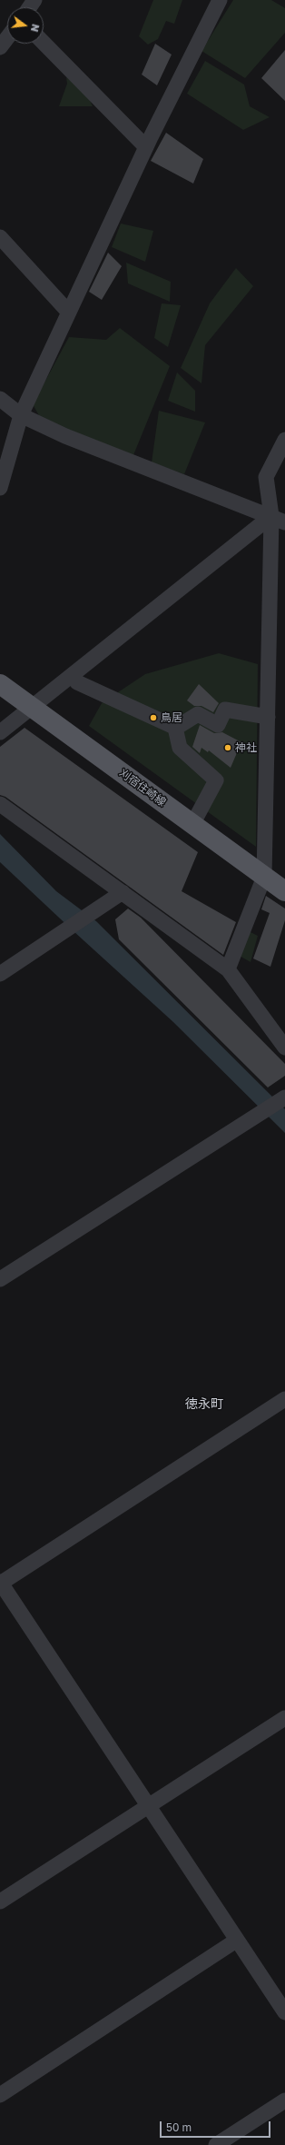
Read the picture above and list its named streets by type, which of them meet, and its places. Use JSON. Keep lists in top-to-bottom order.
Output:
{
  "streets": {
    "main road": ["刈宿住崎線"]
  },
  "districts": ["徳永町"],
  "places": ["鳥居", "神社"],
  "scale_bar": "50 m",
  "north": "right"
}
